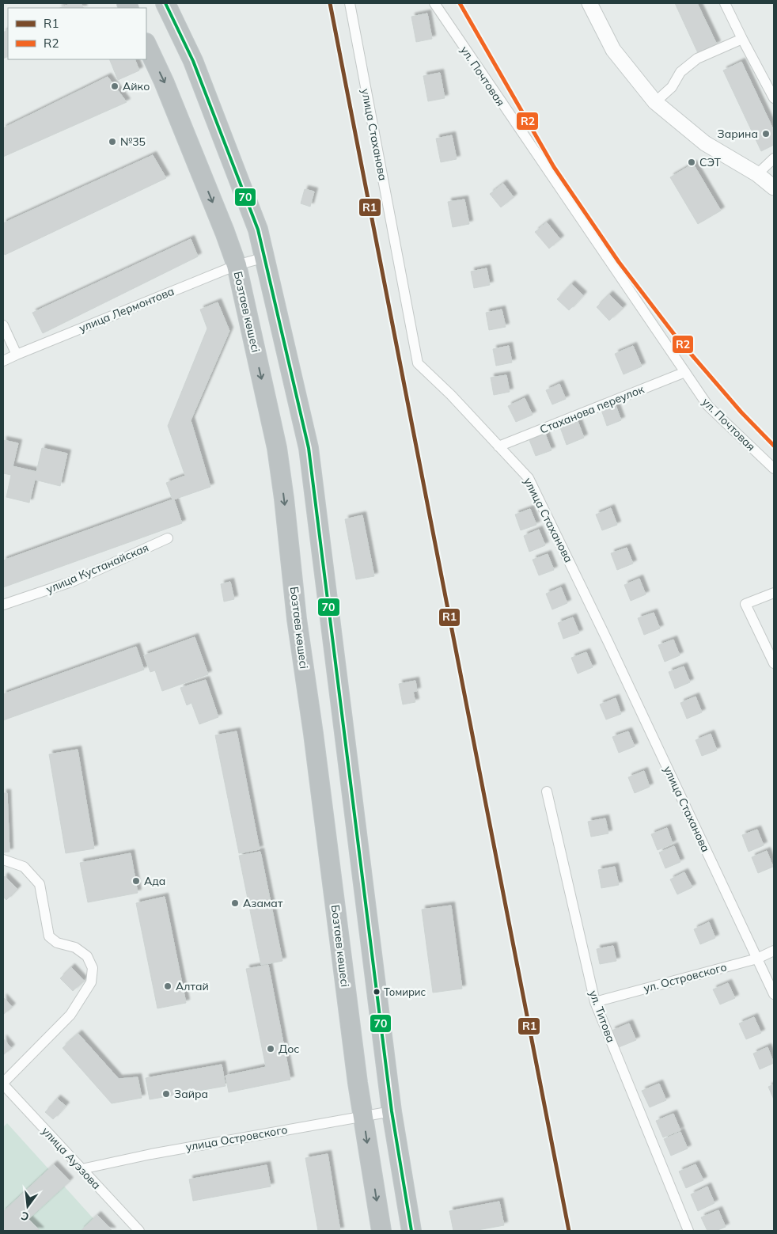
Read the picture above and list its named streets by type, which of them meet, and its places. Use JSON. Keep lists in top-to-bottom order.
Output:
{
  "streets": {
    "highway": ["Бозтаев көшесі"],
    "street": [
      "ул. Почтовая",
      "улица Стаханова",
      "улица Лермонтова",
      "Стаханова переулок",
      "улица Кустанайская",
      "ул. Островского",
      "ул. Титова",
      "улица Островского",
      "улица Ауэзова"
    ]
  },
  "crossings": [
    ["ул. Почтовая", "Стаханова переулок"],
    ["улица Стаханова", "Стаханова переулок"],
    ["улица Стаханова", "ул. Островского"],
    ["улица Лермонтова", "Бозтаев көшесі"],
    ["Бозтаев көшесі", "улица Островского"],
    ["ул. Островского", "ул. Титова"],
    ["улица Островского", "улица Ауэзова"]
  ],
  "places": [
    "Айко",
    "Зарина",
    "№35",
    "СЭТ",
    "Ада",
    "Азамат",
    "Алтай",
    "Томирис",
    "Дос",
    "Зайра"
  ],
  "lines": ["transit line R1", "transit line R2", "transit line 70"],
  "legend": ["R1", "R2"],
  "north": "bottom"
}
